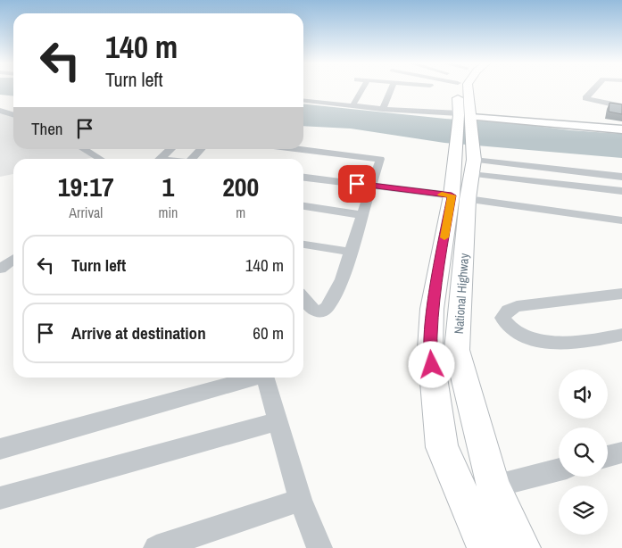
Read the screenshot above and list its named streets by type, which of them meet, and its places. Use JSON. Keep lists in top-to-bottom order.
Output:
{
  "streets": {
    "highway": ["National Highway"]
  },
  "page": {
    "turn": ["140 m", "Turn left"],
    "then": "Then",
    "eta": [
      "19:17",
      "Arrival",
      "1",
      "min",
      "200",
      "m"
    ],
    "list": [
      {
        "name": "Turn left",
        "value": "140 m"
      },
      {
        "name": "Arrive at destination",
        "value": "60 m"
      }
    ]
  }
}
